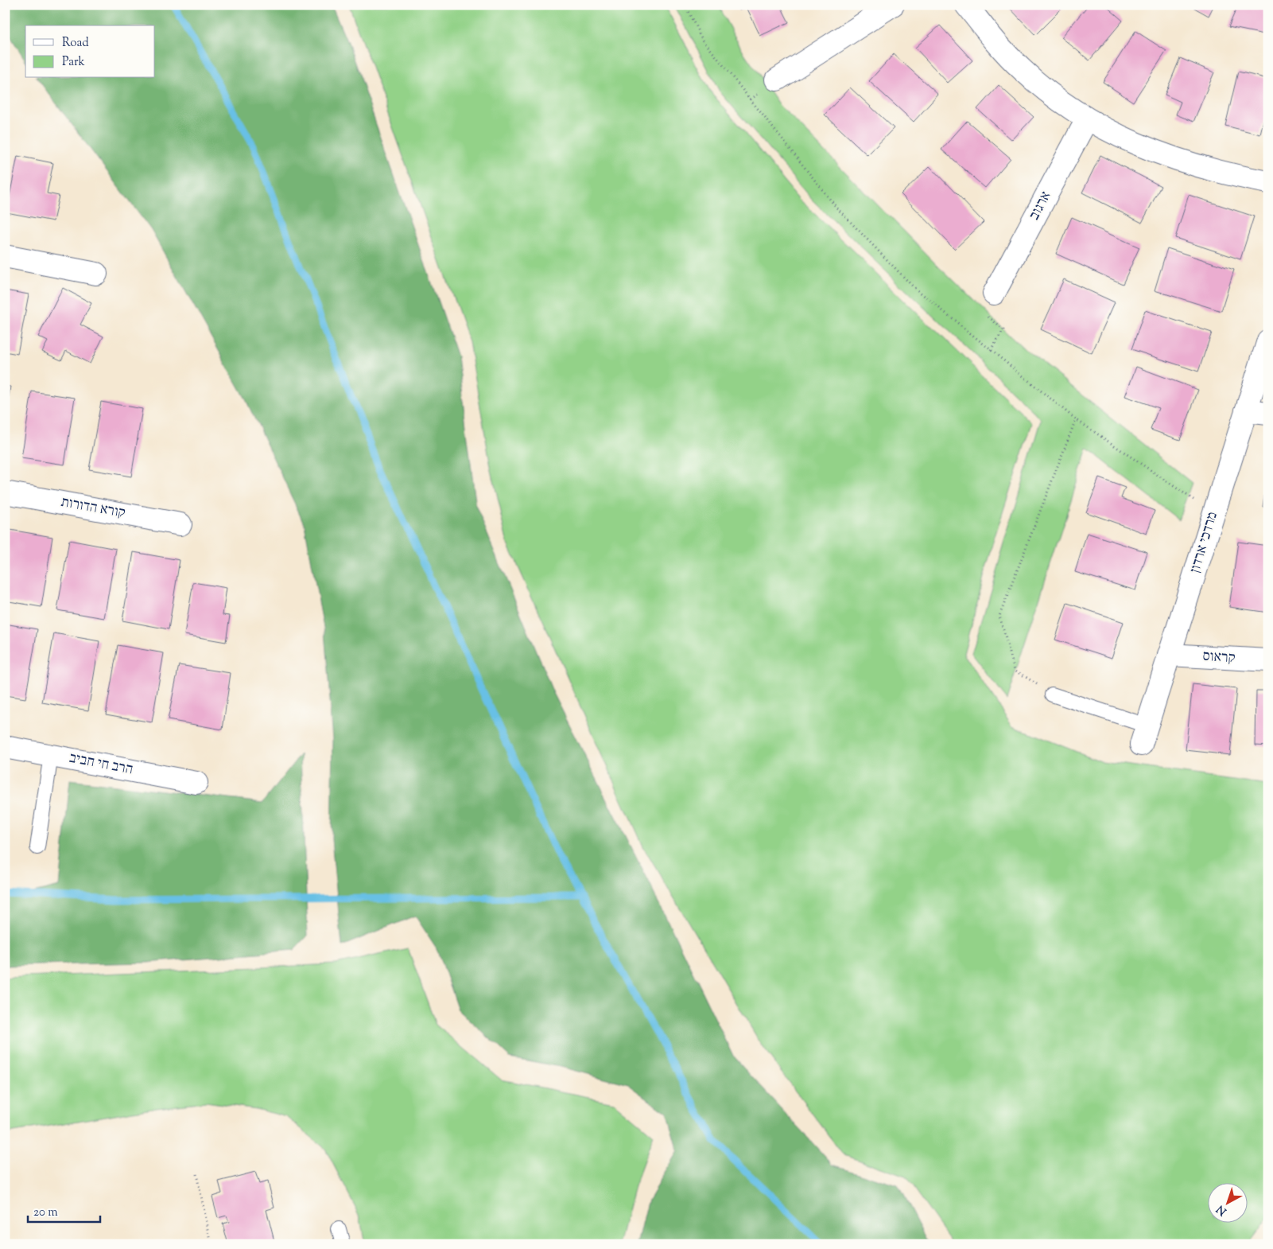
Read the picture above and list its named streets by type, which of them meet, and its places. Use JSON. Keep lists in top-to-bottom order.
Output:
{
  "streets": {
    "street": [
      "ארגוב",
      "קורא הדורות",
      "מרדכי ארדון",
      "קראוס",
      "הרב חי חביב"
    ]
  },
  "crossings": [
    ["מרדכי ארדון", "קראוס"]
  ],
  "legend": ["Road", "Park"],
  "scale_bar": "20 m",
  "north": "bottom left"
}
